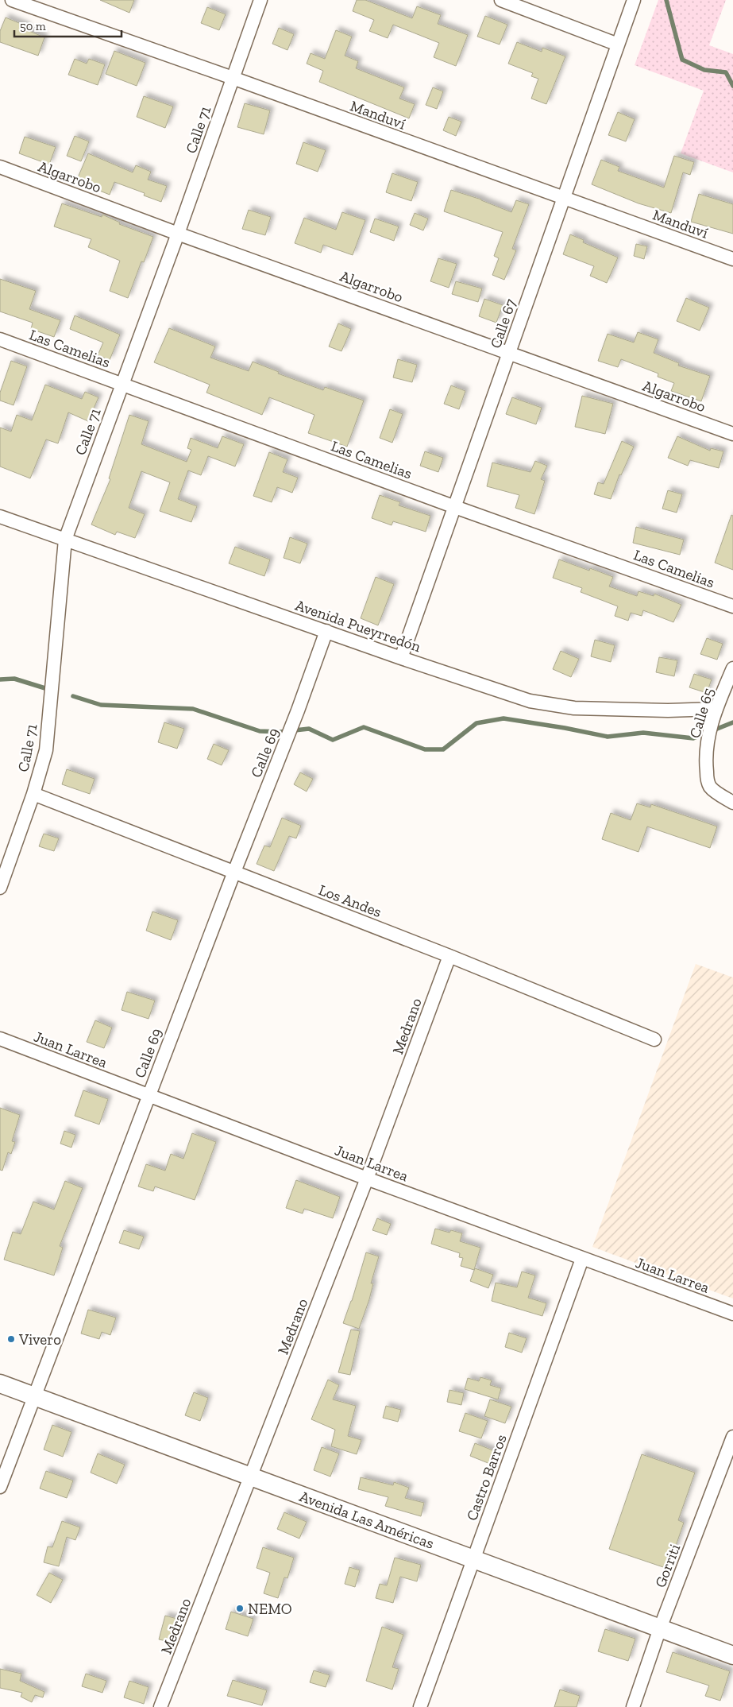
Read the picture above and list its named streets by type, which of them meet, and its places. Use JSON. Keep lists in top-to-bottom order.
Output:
{
  "streets": {
    "main road": ["Avenida Las Américas"],
    "street": [
      "Manduví",
      "Calle 71",
      "Algarrobo",
      "Calle 67",
      "Las Camelias",
      "Avenida Pueyrredón",
      "Calle 65",
      "Calle 69",
      "Los Andes",
      "Medrano",
      "Juan Larrea",
      "Castro Barros",
      "Gorriti"
    ]
  },
  "crossings": [
    ["Manduví", "Calle 71"],
    ["Manduví", "Calle 67"],
    ["Calle 71", "Algarrobo"],
    ["Calle 71", "Las Camelias"],
    ["Calle 71", "Avenida Pueyrredón"],
    ["Calle 71", "Los Andes"],
    ["Algarrobo", "Calle 67"],
    ["Calle 67", "Las Camelias"],
    ["Calle 67", "Avenida Pueyrredón"],
    ["Avenida Pueyrredón", "Calle 65"],
    ["Avenida Pueyrredón", "Calle 69"],
    ["Calle 69", "Los Andes"],
    ["Calle 69", "Juan Larrea"],
    ["Calle 69", "Avenida Las Américas"],
    ["Los Andes", "Medrano"],
    ["Medrano", "Juan Larrea"],
    ["Medrano", "Avenida Las Américas"],
    ["Juan Larrea", "Castro Barros"],
    ["Castro Barros", "Avenida Las Américas"],
    ["Avenida Las Américas", "Gorriti"]
  ],
  "places": ["Vivero", "NEMO"],
  "scale_bar": "50 m"
}
